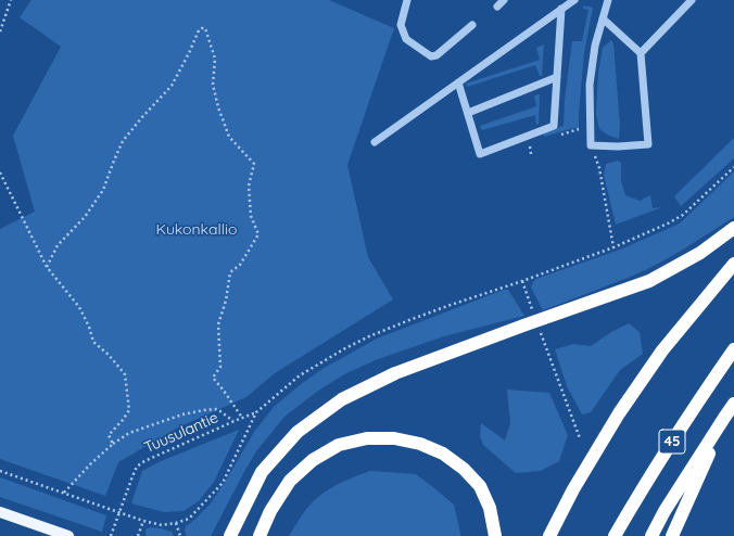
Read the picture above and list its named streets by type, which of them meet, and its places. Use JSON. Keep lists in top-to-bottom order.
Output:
{
  "streets": {
    "highway": ["45"],
    "path": ["Tuusulantie"]
  },
  "parks": ["Kukonkallio"]
}
